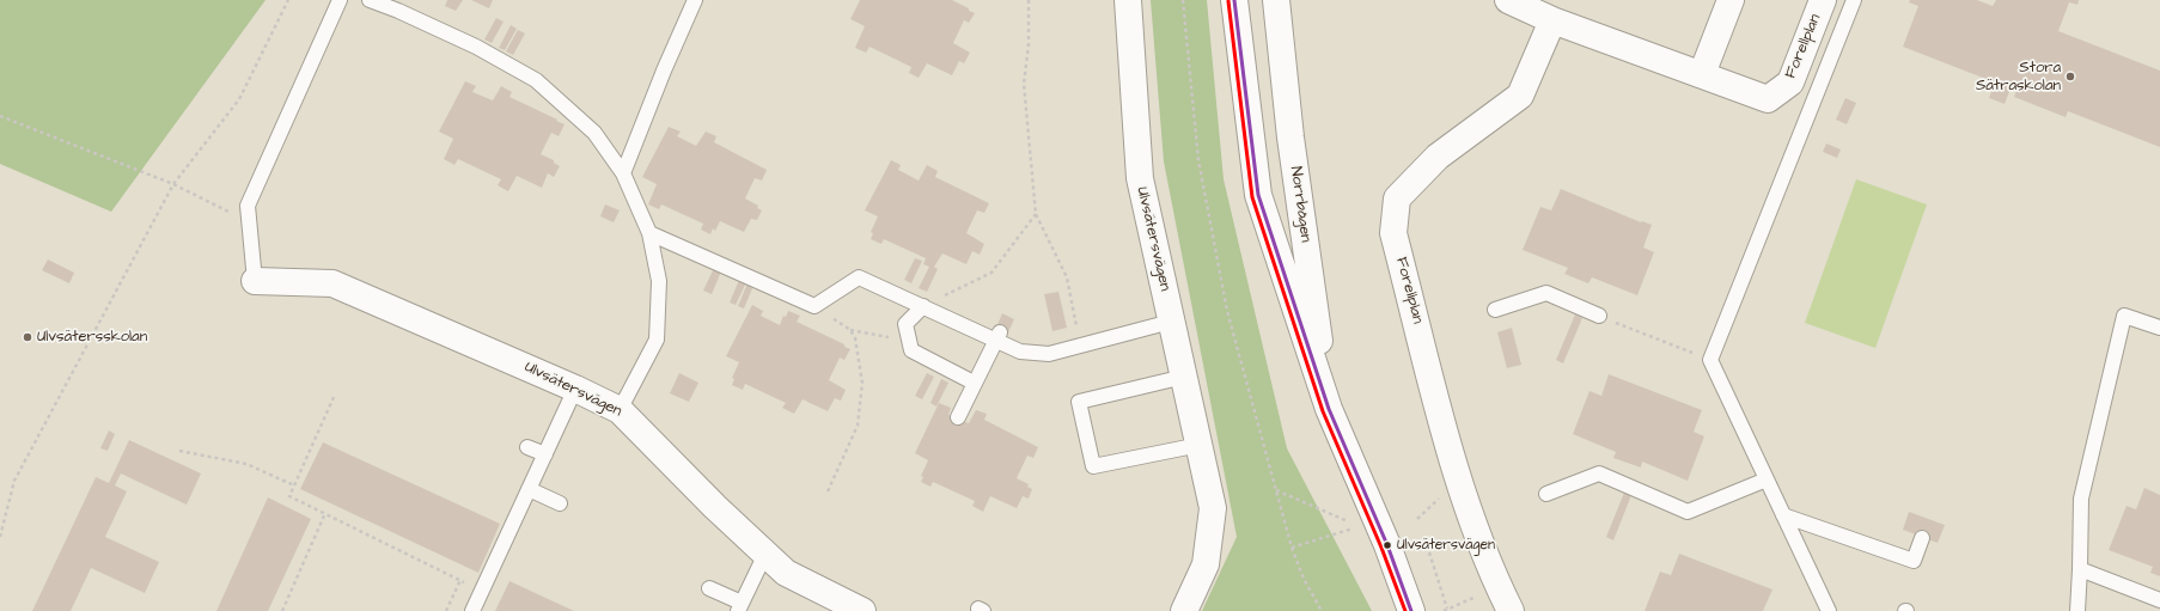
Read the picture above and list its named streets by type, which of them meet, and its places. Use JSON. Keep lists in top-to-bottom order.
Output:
{
  "streets": {
    "street": ["Forellplan", "Norrbågen", "Ulvsätersvägen"]
  },
  "places": ["Stora Sätraskolan", "Ulvsätersskolan", "Ulvsätersvägen"]
}
